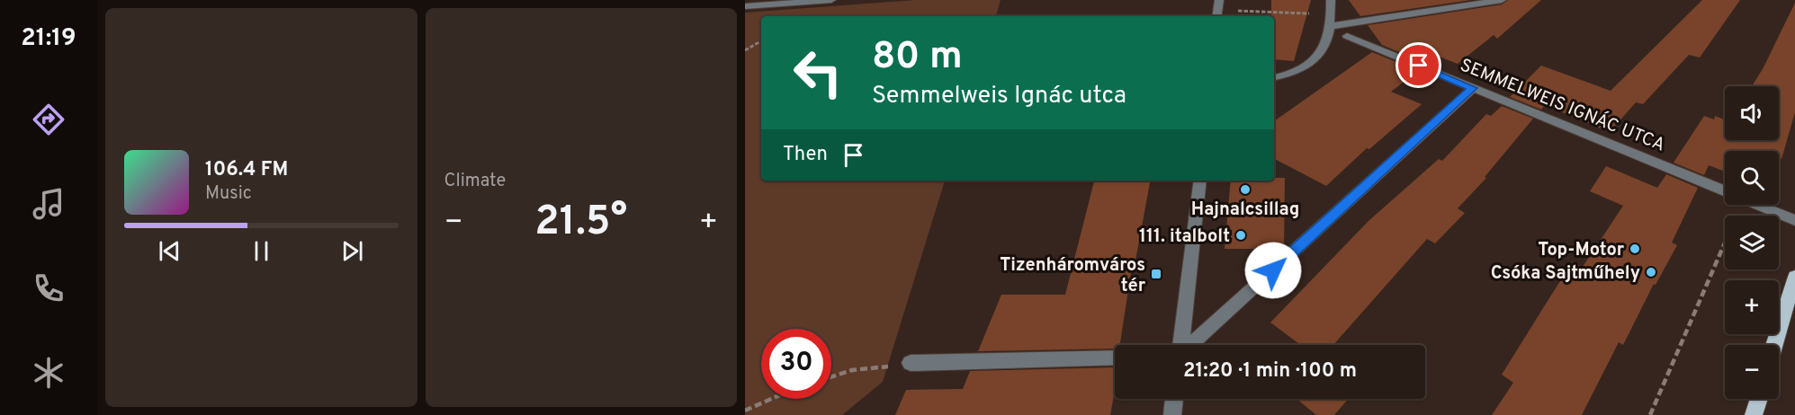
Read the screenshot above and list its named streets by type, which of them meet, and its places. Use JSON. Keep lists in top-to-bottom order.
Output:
{
  "streets": {
    "street": ["SEMMELWEIS IGNÁC UTCA"]
  },
  "places": {
    "other": [
      "Hajnalcsillag",
      "111. italbolt",
      "Top-Motor",
      "Csóka Sajtműhely"
    ],
    "transit": ["Tizenháromváros tér"]
  },
  "page": {
    "tabs": "21:19",
    "tile": "Climate",
    "turn": ["80 m", "Semmelweis Ignác utca"],
    "map_buttons": ["+", "−"],
    "then": "Then",
    "song": ["106.4 FM", "Music"],
    "heat": ["−", "21.5°", "+"],
    "limit": "30",
    "trip": "21:20 · 1 min · 100 m"
  }
}
